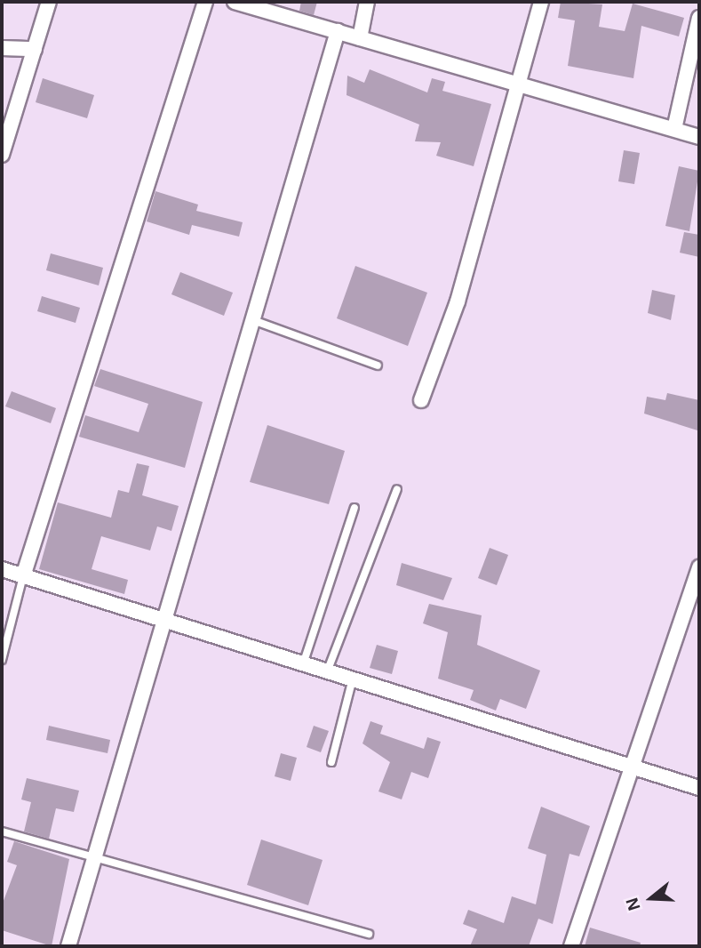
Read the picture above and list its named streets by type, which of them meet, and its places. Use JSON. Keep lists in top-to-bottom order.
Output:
{
  "north": "left"
}
